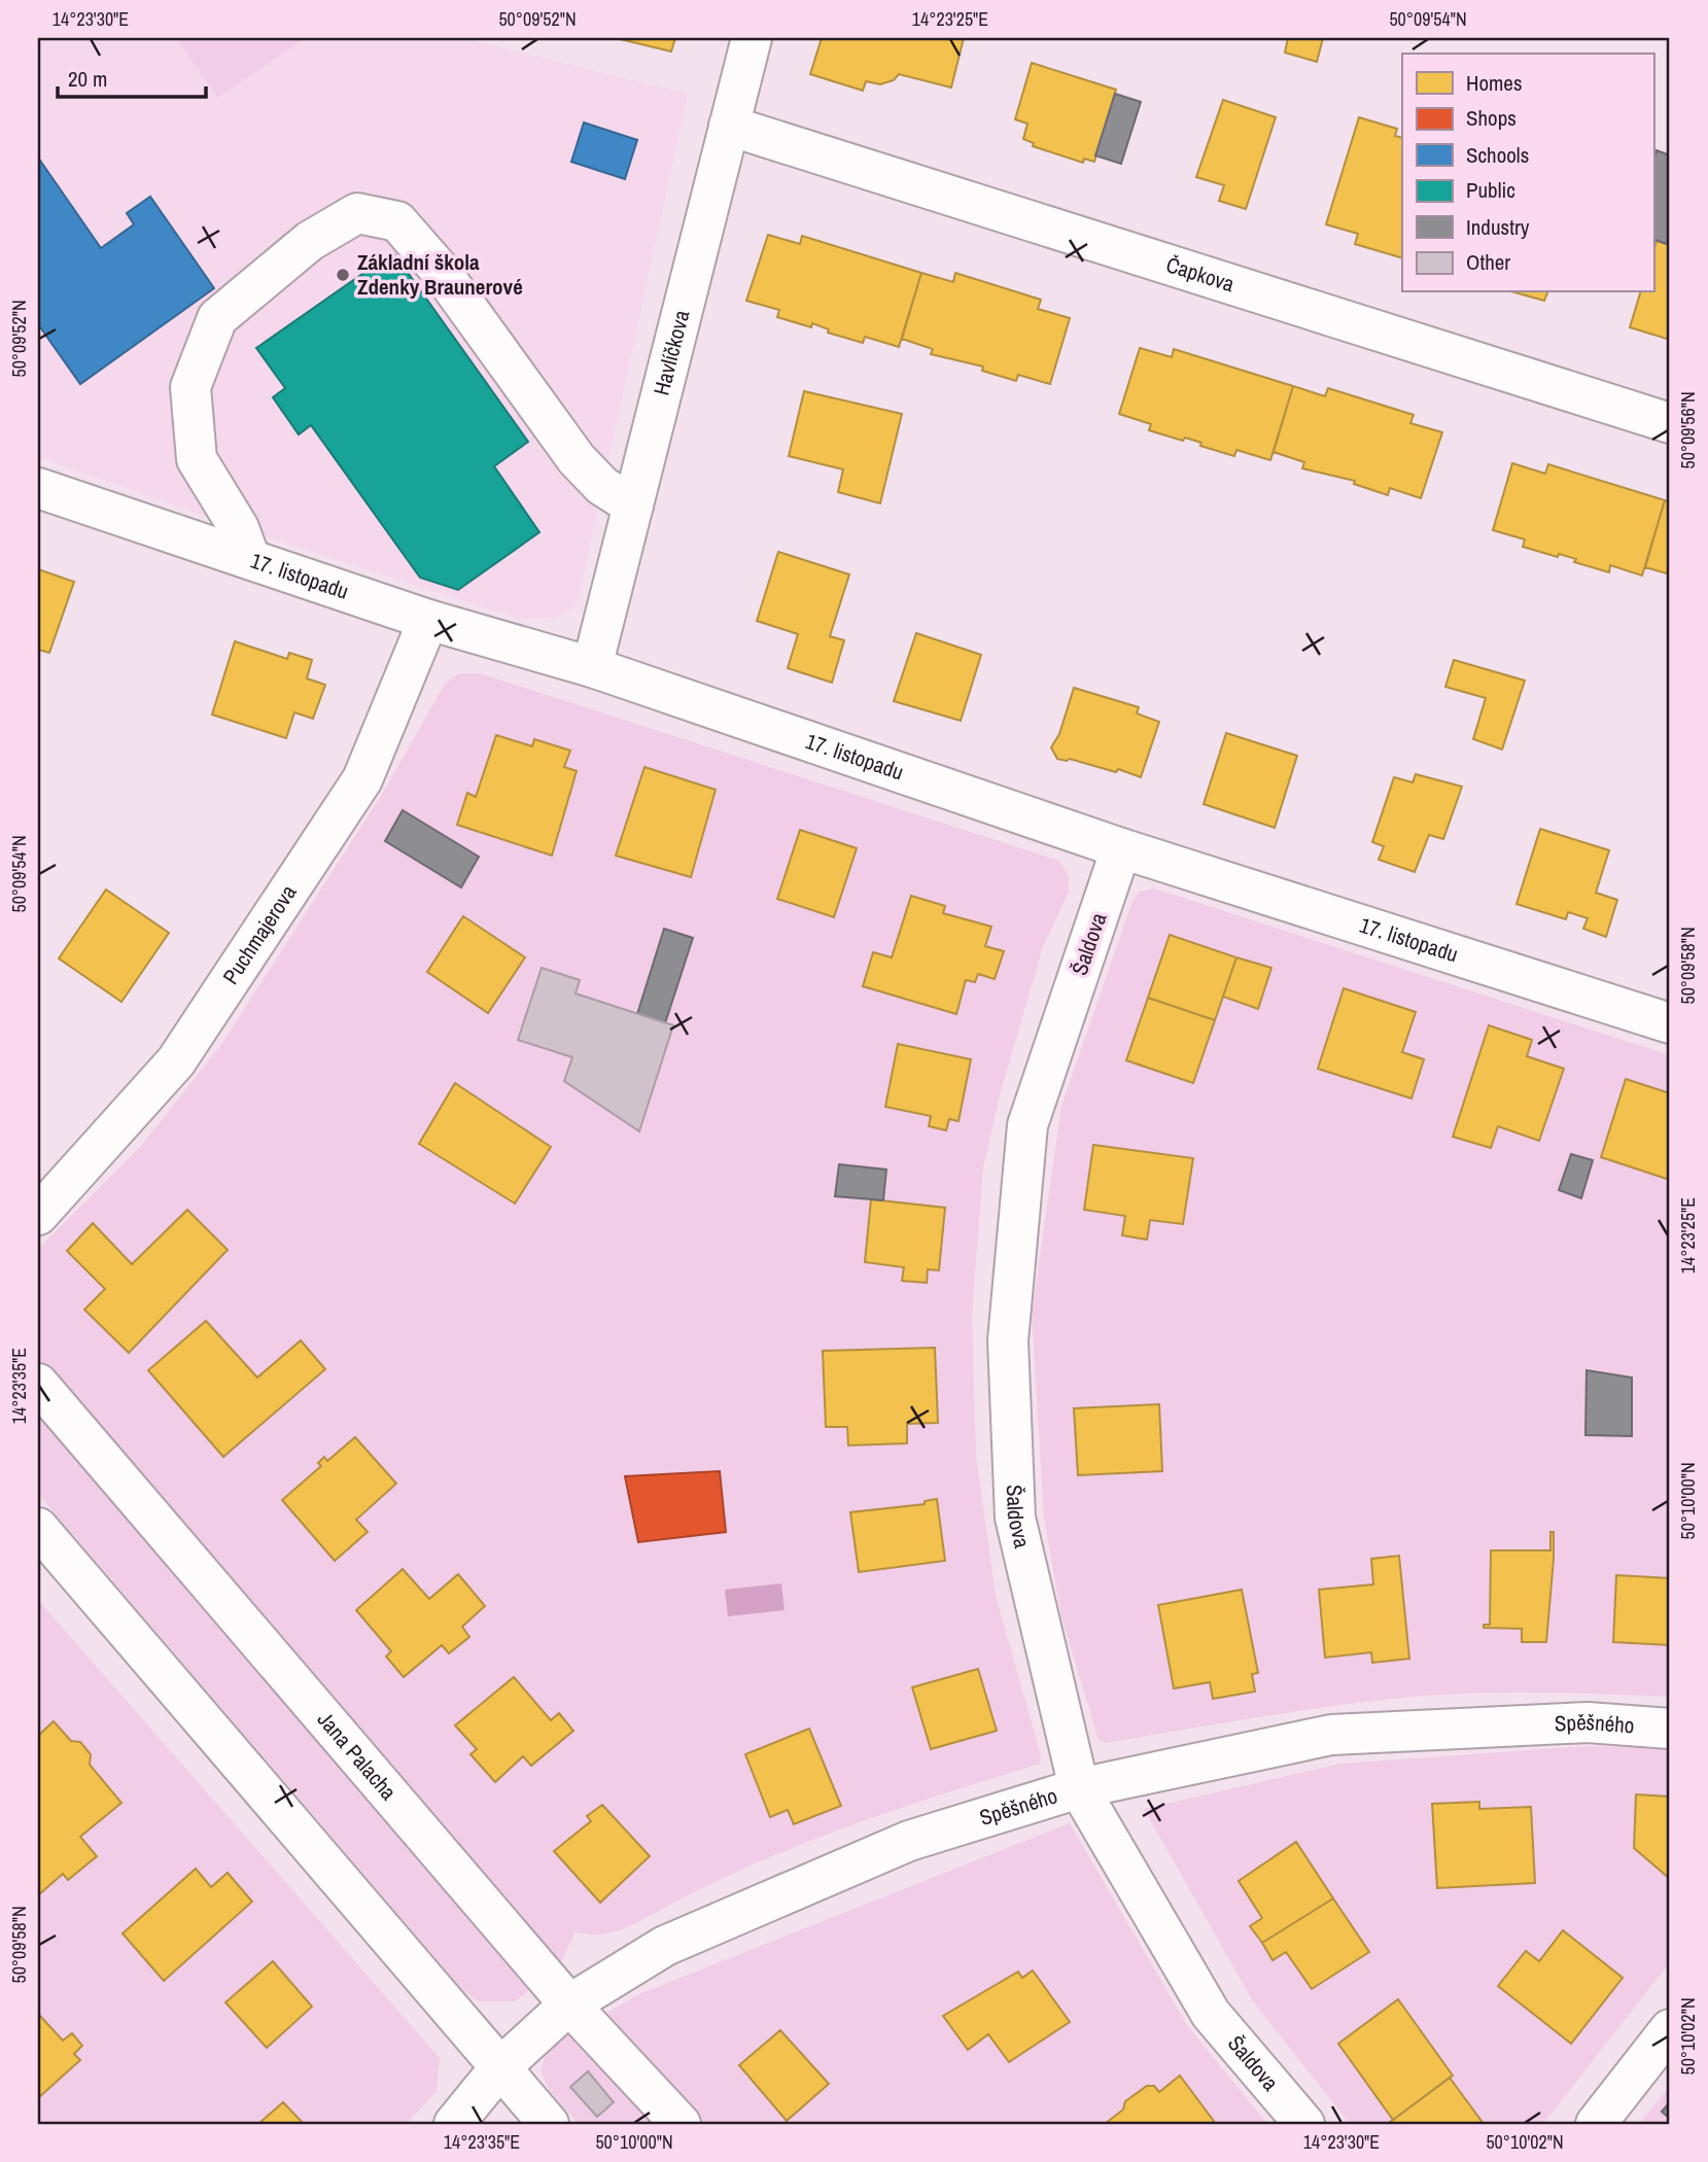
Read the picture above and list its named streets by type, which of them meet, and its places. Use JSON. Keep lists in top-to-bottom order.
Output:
{
  "streets": {
    "street": [
      "Čapkova",
      "Havlíčkova",
      "17. listopadu",
      "Puchmajerova",
      "Šaldova",
      "Spěšného",
      "Jana Palacha"
    ]
  },
  "crossings": [
    ["Čapkova", "Havlíčkova"],
    ["Havlíčkova", "17. listopadu"],
    ["17. listopadu", "Puchmajerova"],
    ["17. listopadu", "Šaldova"],
    ["Šaldova", "Spěšného"],
    ["Spěšného", "Jana Palacha"]
  ],
  "places": ["Základní škola Zdenky Braunerové"],
  "legend": [
    "Homes",
    "Shops",
    "Schools",
    "Public",
    "Industry",
    "Other"
  ],
  "scale_bar": "20 m",
  "coordinates": [
    "14°23'30\"E",
    "50°09'52\"N",
    "14°23'25\"E",
    "50°09'54\"N",
    "50°09'56\"N",
    "50°09'58\"N",
    "14°23'35\"E",
    "50°10'00\"N",
    "50°10'02\"N"
  ]
}
